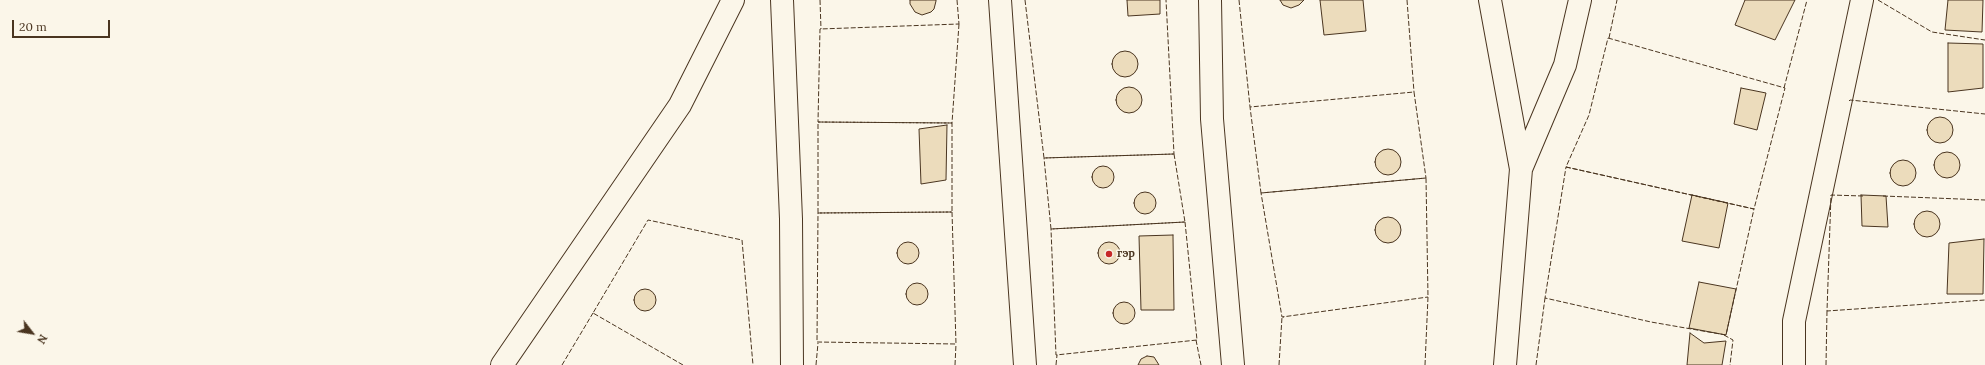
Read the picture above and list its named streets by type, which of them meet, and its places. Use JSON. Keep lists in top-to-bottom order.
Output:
{
  "places": ["гэр"],
  "scale_bar": "20 m",
  "north": "bottom right"
}
